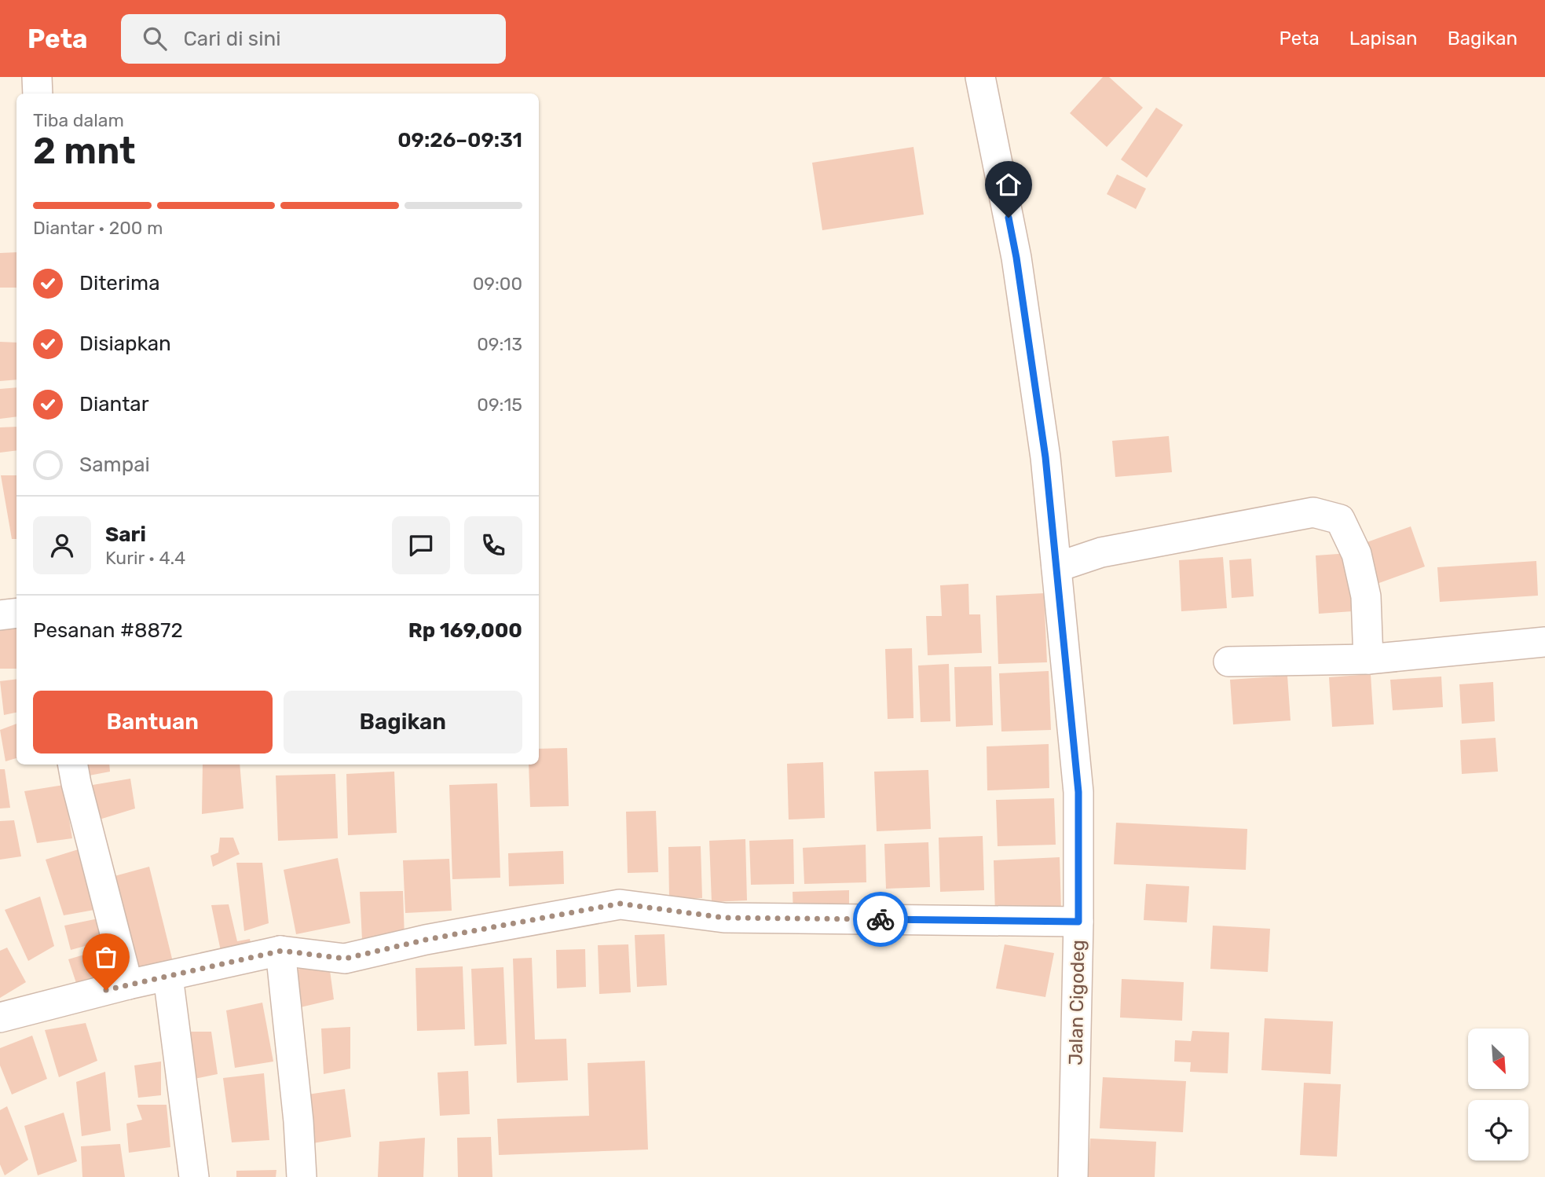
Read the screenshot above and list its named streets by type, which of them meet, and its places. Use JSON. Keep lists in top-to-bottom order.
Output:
{
  "streets": {
    "street": ["Jalan Cigodeg"]
  },
  "north": "bottom right",
  "page": {
    "header": "Peta",
    "search": "Cari di sini",
    "nav": ["Peta", "Lapisan", "Bagikan"],
    "heading": ["2 mnt", "Tiba dalam", "09:26–09:31"],
    "panel": [
      "Sari",
      "Kurir · 4.4",
      "Pesanan #8872",
      "Rp 169,000"
    ],
    "bar": "Diantar · 200 m",
    "list": [
      ["Diterima", "09:00"],
      ["Disiapkan", "09:13"],
      ["Diantar", "09:15"],
      "Sampai"
    ],
    "buttons": ["Bantuan", "Bagikan"]
  }
}
